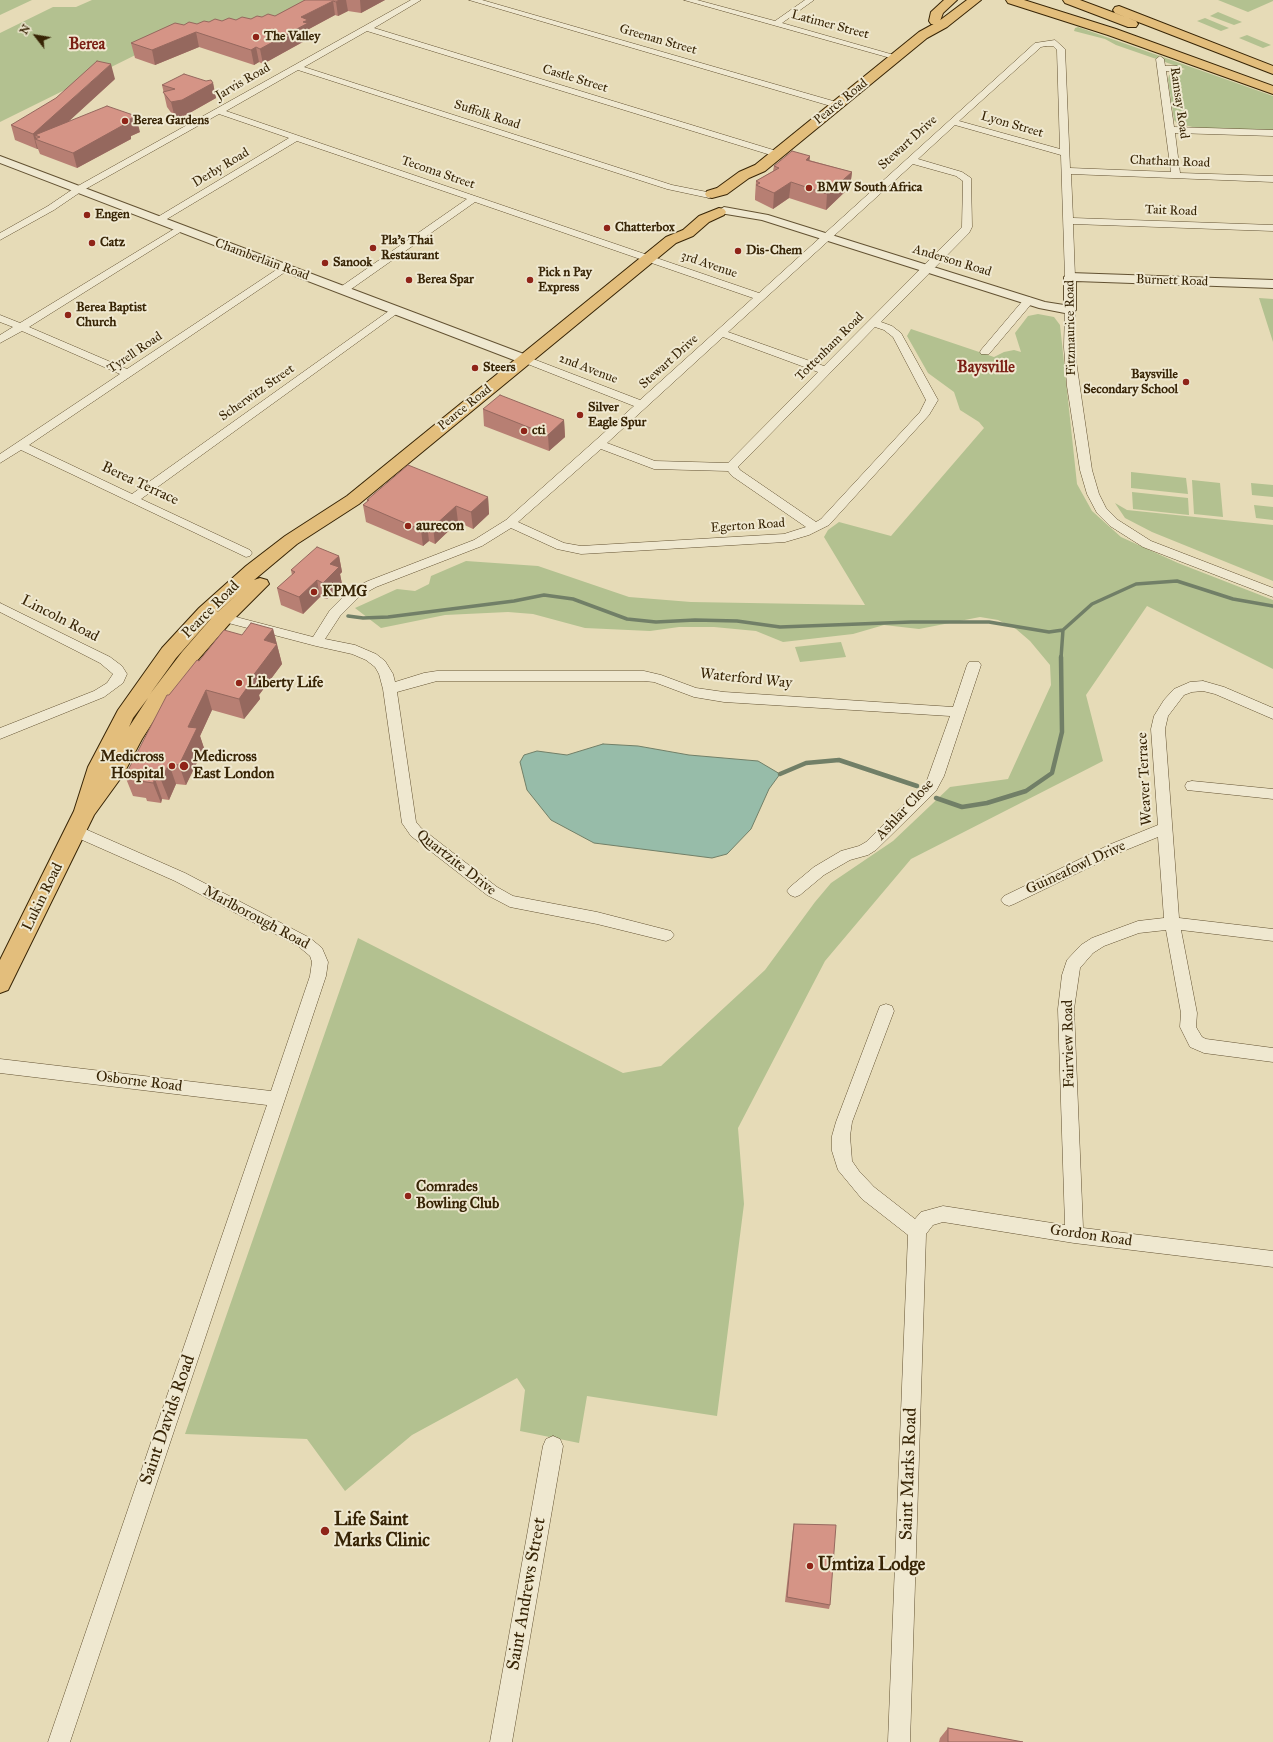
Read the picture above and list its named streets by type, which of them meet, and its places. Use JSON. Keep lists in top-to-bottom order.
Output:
{
  "streets": {
    "main road": ["Pearce Road", "Lukin Road"],
    "street": [
      "Latimer Street",
      "Greenan Street",
      "Castle Street",
      "Jarvis Road",
      "Ramsay Road",
      "Suffolk Road",
      "Lyon Street",
      "Stewart Drive",
      "Chatham Road",
      "Derby Road",
      "Tecoma Street",
      "Tait Road",
      "Chamberlain Road",
      "Anderson Road",
      "3rd Avenue",
      "Burnett Road",
      "Fitzmaurice Road",
      "Tottenham Road",
      "Tyrell Road",
      "2nd Avenue",
      "Scherwitz Street",
      "Berea Terrace",
      "Egerton Road",
      "Lincoln Road",
      "Waterford Way",
      "Weaver Terrace",
      "Ashlar Close",
      "Quartzite Drive",
      "Guineafowl Drive",
      "Marlborough Road",
      "Fairview Road",
      "Osborne Road",
      "Gordon Road",
      "Saint Davids Road",
      "Saint Marks Road",
      "Saint Andrews Street"
    ]
  },
  "crossings": [
    ["Latimer Street", "Pearce Road"],
    ["Greenan Street", "Pearce Road"],
    ["Castle Street", "Jarvis Road"],
    ["Castle Street", "Pearce Road"],
    ["Jarvis Road", "Suffolk Road"],
    ["Jarvis Road", "Tecoma Street"],
    ["Jarvis Road", "Chamberlain Road"],
    ["Pearce Road", "Suffolk Road"],
    ["Pearce Road", "Tecoma Street"],
    ["Pearce Road", "Chamberlain Road"],
    ["Pearce Road", "Anderson Road"],
    ["Pearce Road", "3rd Avenue"],
    ["Pearce Road", "2nd Avenue"],
    ["Pearce Road", "Lukin Road"],
    ["Ramsay Road", "Chatham Road"],
    ["Lyon Street", "Stewart Drive"],
    ["Lyon Street", "Fitzmaurice Road"],
    ["Stewart Drive", "Anderson Road"],
    ["Stewart Drive", "3rd Avenue"],
    ["Stewart Drive", "Fitzmaurice Road"],
    ["Stewart Drive", "Tottenham Road"],
    ["Stewart Drive", "2nd Avenue"],
    ["Stewart Drive", "Egerton Road"],
    ["Chatham Road", "Fitzmaurice Road"],
    ["Derby Road", "Tecoma Street"],
    ["Derby Road", "Chamberlain Road"],
    ["Tecoma Street", "3rd Avenue"],
    ["Tait Road", "Fitzmaurice Road"],
    ["Chamberlain Road", "Tyrell Road"],
    ["Chamberlain Road", "2nd Avenue"],
    ["Chamberlain Road", "Scherwitz Street"],
    ["Anderson Road", "Fitzmaurice Road"],
    ["Anderson Road", "Tottenham Road"],
    ["Burnett Road", "Fitzmaurice Road"],
    ["Tottenham Road", "Egerton Road"],
    ["Tyrell Road", "Berea Terrace"],
    ["Scherwitz Street", "Berea Terrace"],
    ["Waterford Way", "Ashlar Close"],
    ["Waterford Way", "Quartzite Drive"],
    ["Weaver Terrace", "Guineafowl Drive"],
    ["Weaver Terrace", "Fairview Road"],
    ["Lukin Road", "Marlborough Road"],
    ["Marlborough Road", "Osborne Road"],
    ["Marlborough Road", "Saint Davids Road"],
    ["Fairview Road", "Gordon Road"],
    ["Osborne Road", "Saint Davids Road"],
    ["Gordon Road", "Saint Marks Road"]
  ],
  "districts": ["Berea", "Baysville"],
  "places": [
    "The Valley",
    "Berea Gardens",
    "BMW South Africa",
    "Engen",
    "Chatterbox",
    "Catz",
    "Pla's Thai Restaurant",
    "Dis-Chem",
    "Sanook",
    "Berea Spar",
    "Pick n Pay Express",
    "Berea Baptist Church",
    "Steers",
    "Baysville Secondary School",
    "Silver Eagle Spur",
    "cti",
    "aurecon",
    "KPMG",
    "Liberty Life",
    "Medicross Hospital",
    "Medicross East London",
    "Comrades Bowling Club",
    "Life Saint Marks Clinic",
    "Umtiza Lodge"
  ],
  "north": "top left"
}
